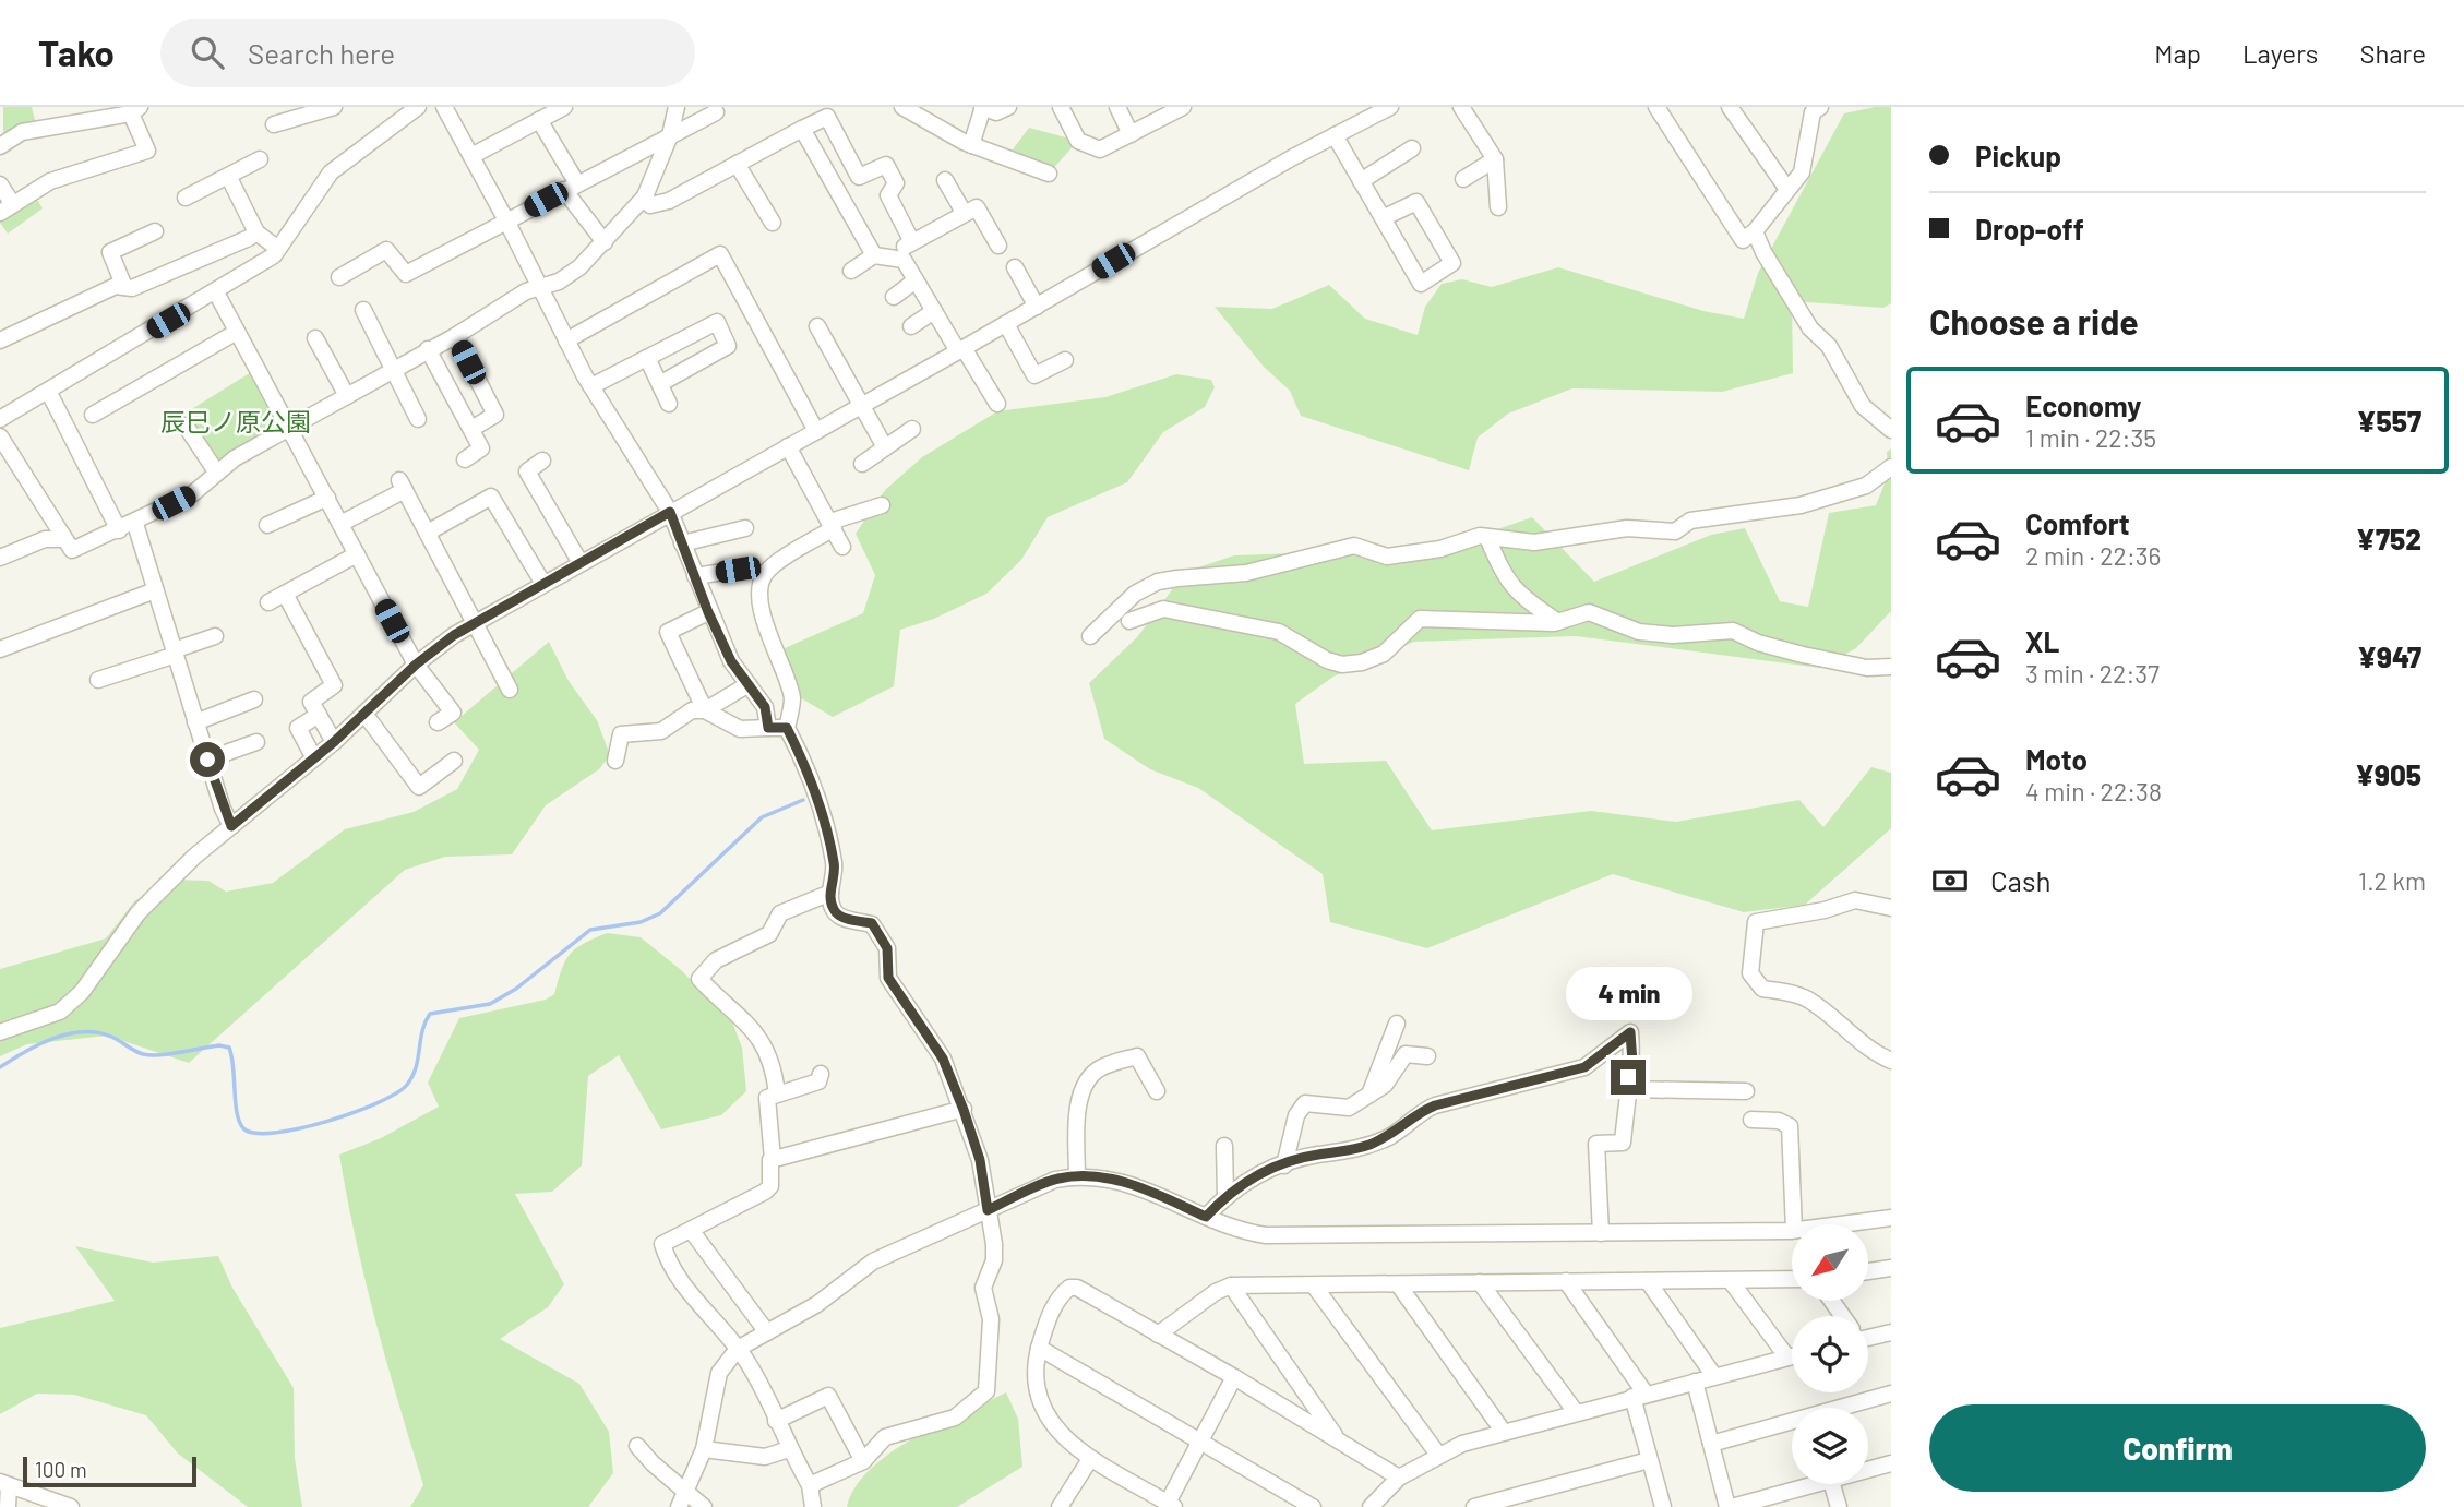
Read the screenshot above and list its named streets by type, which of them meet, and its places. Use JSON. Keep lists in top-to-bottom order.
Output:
{
  "parks": ["辰巳ノ原公園"],
  "scale_bar": "100 m",
  "north": "bottom left",
  "page": {
    "header": "Tako",
    "search": "Search here",
    "nav": ["Map", "Layers", "Share"],
    "banner": ["Pickup", "Drop-off"],
    "heading": "Choose a ride",
    "list": [
      {
        "name": "Economy",
        "note": "1 min · 22:35",
        "value": "¥557"
      },
      {
        "name": "Comfort",
        "note": "2 min · 22:36",
        "value": "¥752"
      },
      {
        "name": "XL",
        "note": "3 min · 22:37",
        "value": "¥947"
      },
      {
        "name": "Moto",
        "note": "4 min · 22:38",
        "value": "¥905"
      }
    ],
    "pay": ["Cash", "1.2 km"],
    "bubble": "4 min",
    "buttons": "Confirm",
    "scale": "100 m"
  }
}
